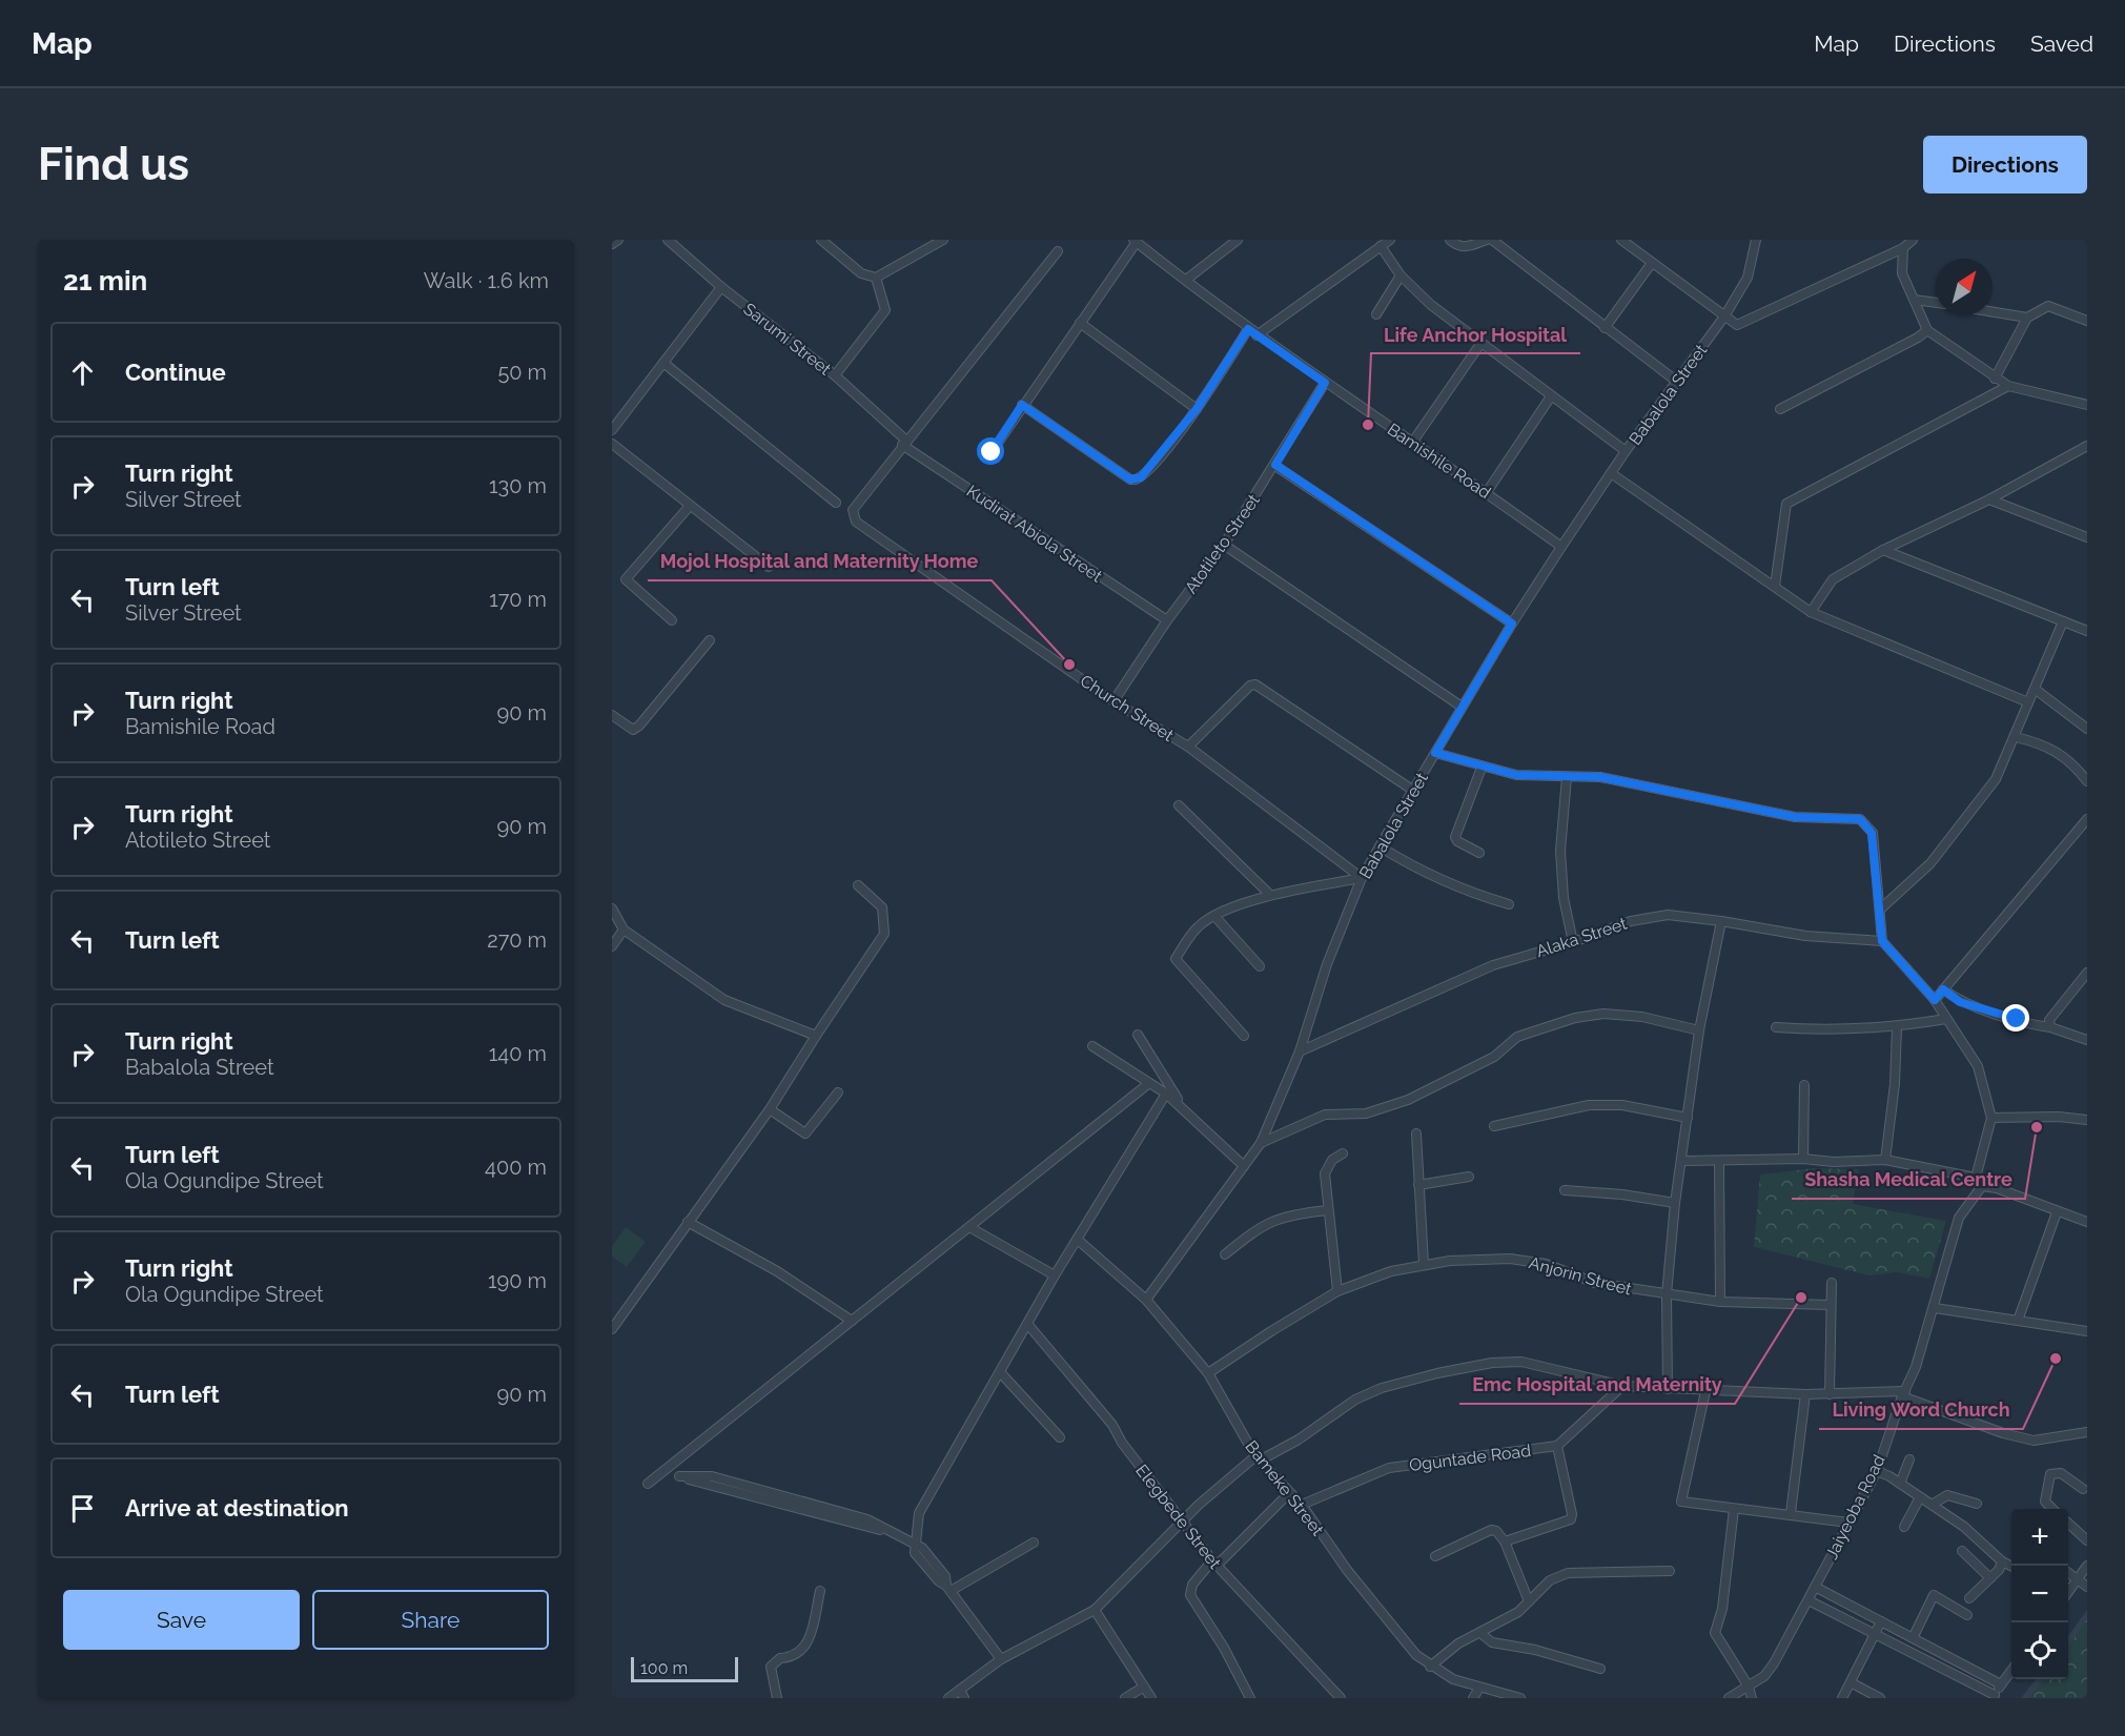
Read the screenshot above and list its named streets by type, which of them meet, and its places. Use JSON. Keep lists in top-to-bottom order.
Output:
{
  "streets": {
    "street": [
      "Sarumi Street",
      "Babalola Street",
      "Bamishile Road",
      "Kudirat Abiola Street",
      "Atotileto Street",
      "Church Street",
      "Alaka Street",
      "Anjorin Street",
      "Oguntade Road",
      "Bameke Street",
      "Jaiyeoba Road",
      "Elegbede Street"
    ]
  },
  "crossings": [
    ["Sarumi Street", "Kudirat Abiola Street"],
    ["Sarumi Street", "Church Street"],
    ["Babalola Street", "Bamishile Road"],
    ["Babalola Street", "Church Street"],
    ["Babalola Street", "Alaka Street"],
    ["Babalola Street", "Bameke Street"],
    ["Bamishile Road", "Atotileto Street"],
    ["Kudirat Abiola Street", "Atotileto Street"],
    ["Kudirat Abiola Street", "Church Street"],
    ["Atotileto Street", "Church Street"],
    ["Anjorin Street", "Bameke Street"],
    ["Oguntade Road", "Bameke Street"]
  ],
  "places": [
    "Life Anchor Hospital",
    "Mojol Hospital and Maternity Home",
    "Shasha Medical Centre",
    "Emc Hospital and Maternity",
    "Living Word Church"
  ],
  "scale_bar": "100 m",
  "north": "top right",
  "page": {
    "header": "Map",
    "nav": ["Map", "Directions", "Saved"],
    "buttons": [
      "Directions",
      ["Save", "Share"]
    ],
    "title": "Find us",
    "heading": ["21 min", "Walk · 1.6 km"],
    "list": [
      ["Continue", "50 m"],
      ["Turn right", "Silver Street", "130 m"],
      ["Turn left", "Silver Street", "170 m"],
      ["Turn right", "Bamishile Road", "90 m"],
      ["Turn right", "Atotileto Street", "90 m"],
      ["Turn left", "270 m"],
      ["Turn right", "Babalola Street", "140 m"],
      ["Turn left", "Ola Ogundipe Street", "400 m"],
      ["Turn right", "Ola Ogundipe Street", "190 m"],
      ["Turn left", "90 m"],
      "Arrive at destination"
    ],
    "map_buttons": ["+", "−"],
    "scale": "100 m"
  }
}
